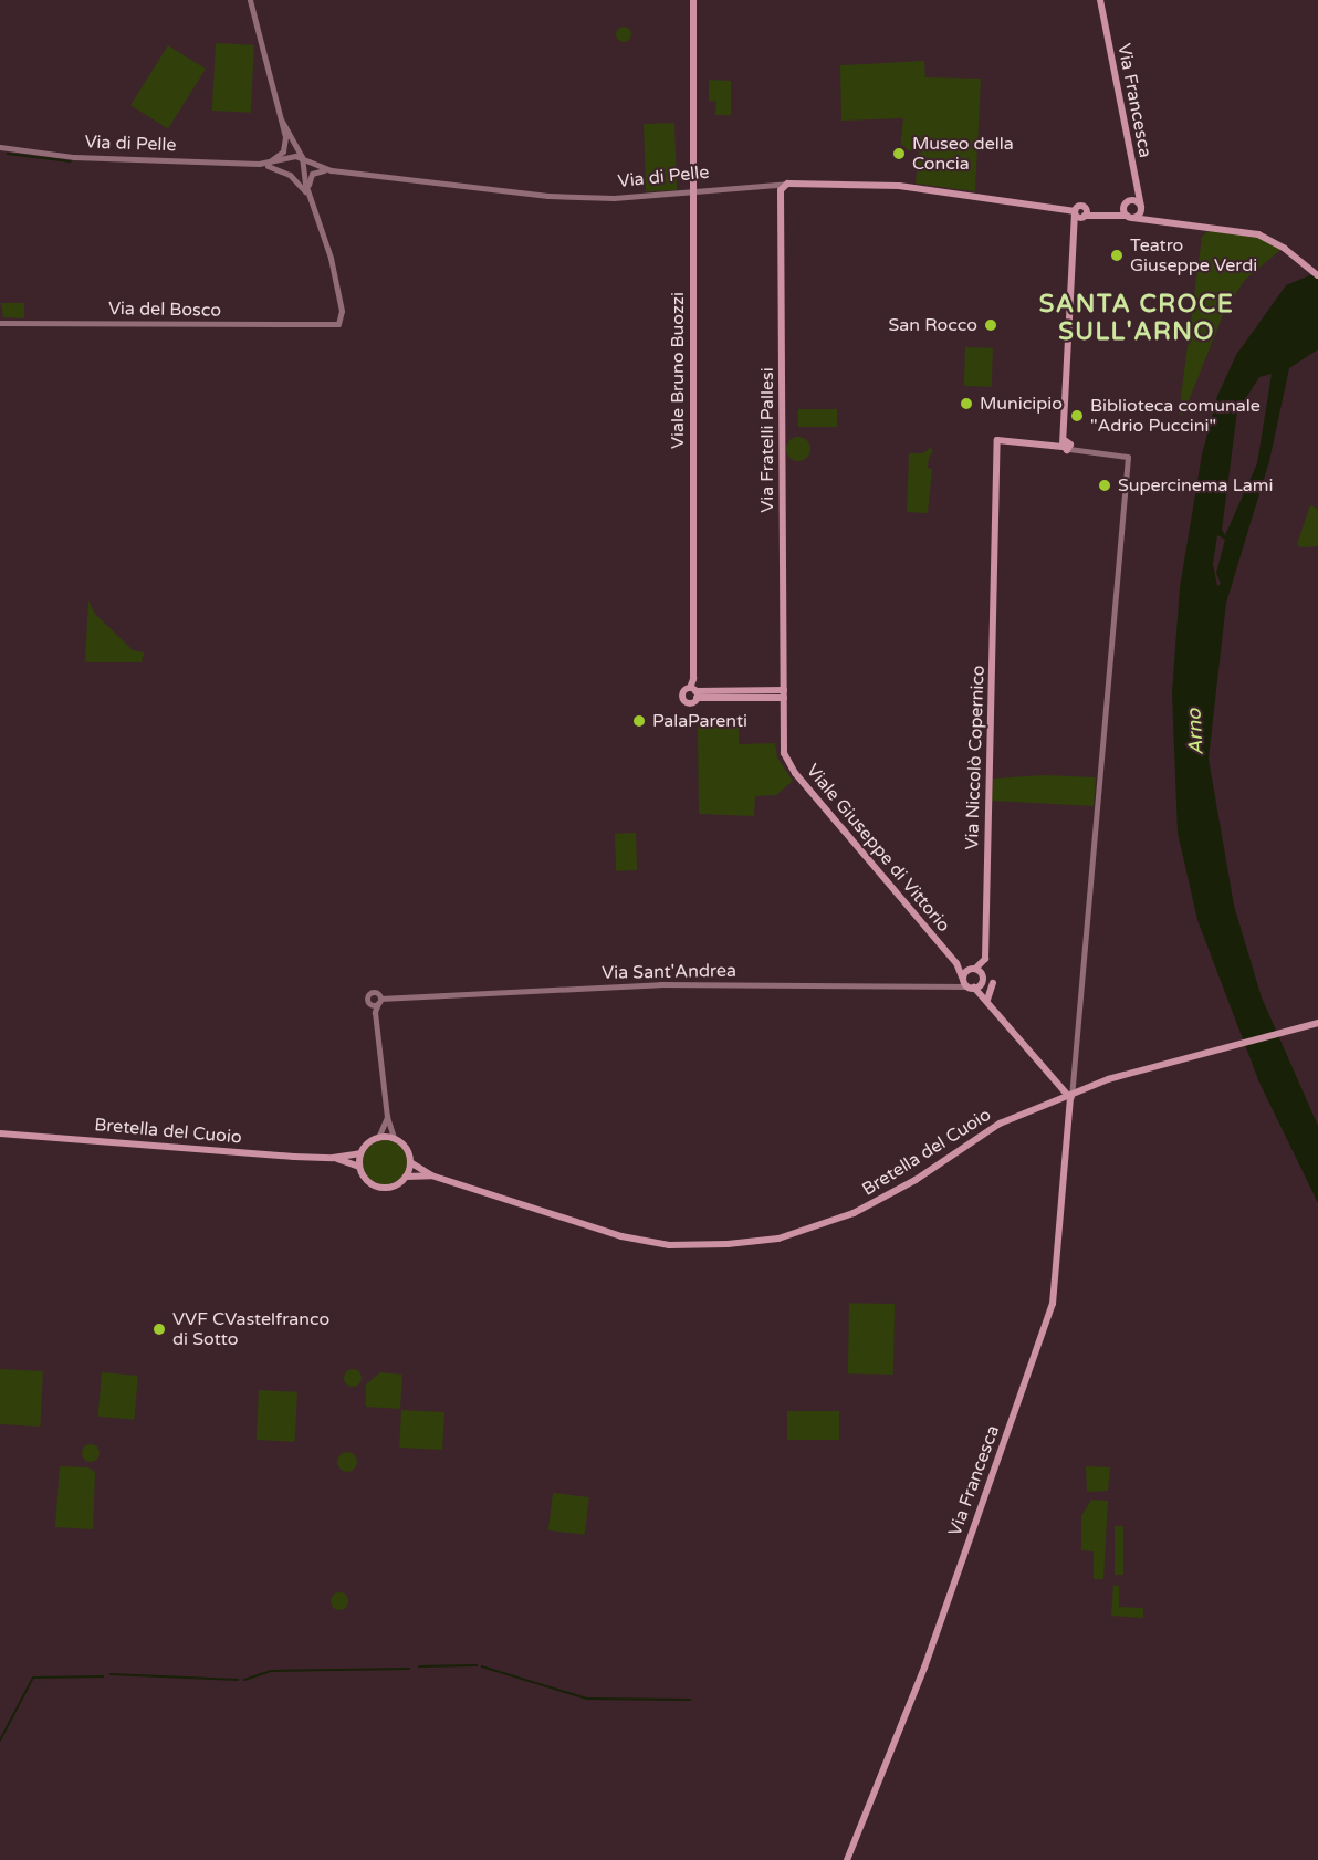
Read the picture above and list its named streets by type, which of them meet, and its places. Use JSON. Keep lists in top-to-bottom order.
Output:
{
  "streets": {
    "main road": [
      "Via Francesca",
      "Via di Pelle",
      "Viale Bruno Buozzi",
      "Via Fratelli Pallesi",
      "Via Niccolò Copernico",
      "Viale Giuseppe di Vittorio",
      "Bretella del Cuoio"
    ],
    "street": ["Via del Bosco", "Via Sant'Andrea"]
  },
  "crossings": [
    ["Via di Pelle", "Via del Bosco"],
    ["Via di Pelle", "Viale Bruno Buozzi"],
    ["Via di Pelle", "Via Fratelli Pallesi"],
    ["Via Fratelli Pallesi", "Viale Giuseppe di Vittorio"],
    ["Via Niccolò Copernico", "Viale Giuseppe di Vittorio"],
    ["Via Niccolò Copernico", "Via Sant'Andrea"],
    ["Viale Giuseppe di Vittorio", "Via Sant'Andrea"]
  ],
  "districts": ["SANTA CROCE SULL'ARNO"],
  "water": ["Arno"],
  "places": [
    "Museo della Concia",
    "Teatro Giuseppe Verdi",
    "San Rocco",
    "Municipio",
    "Biblioteca comunale \"Adrio Puccini\"",
    "Supercinema Lami",
    "PalaParenti",
    "VVF CVastelfranco di Sotto"
  ]
}
